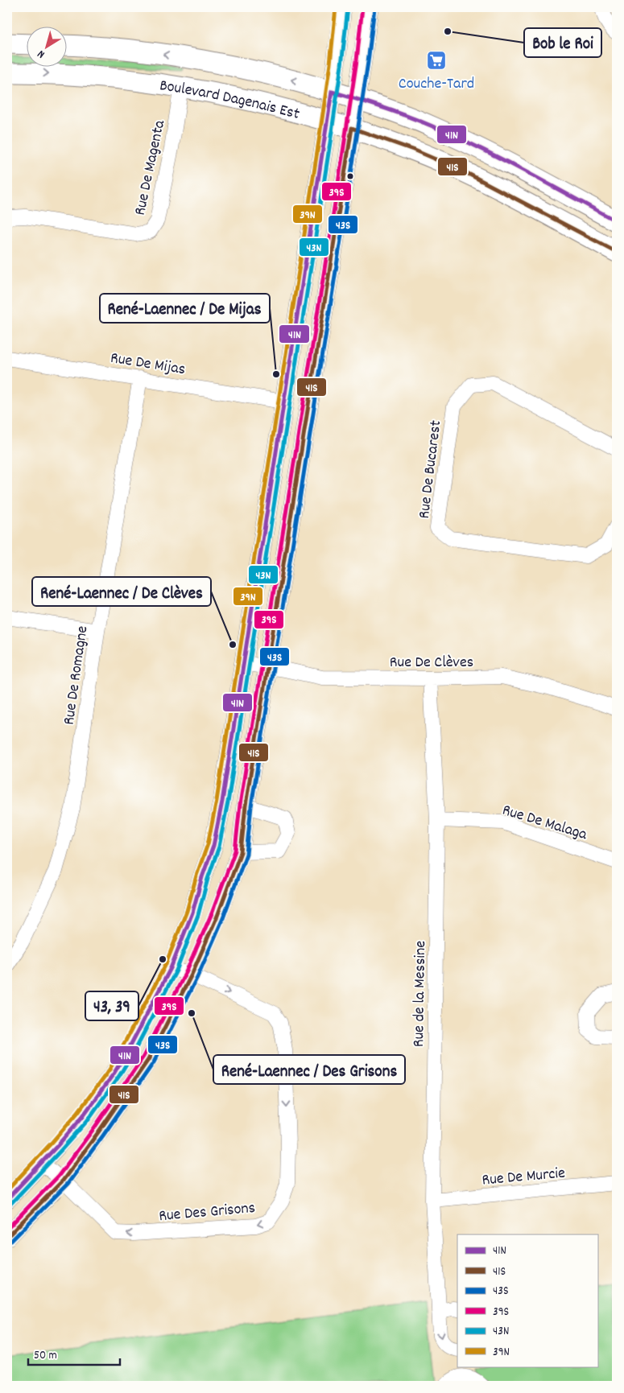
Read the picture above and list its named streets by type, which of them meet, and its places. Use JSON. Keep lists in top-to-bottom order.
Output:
{
  "streets": {
    "main road": ["Boulevard Dagenais Est"],
    "street": [
      "Rue De Magenta",
      "Rue De Mijas",
      "Rue De Bucarest",
      "Rue De Clèves",
      "Rue De Romagne",
      "Rue De Malaga",
      "Rue de la Messine",
      "Rue De Murcie",
      "Rue Des Grisons"
    ]
  },
  "crossings": [
    ["Boulevard Dagenais Est", "Rue De Magenta"],
    ["Rue De Mijas", "Rue De Romagne"],
    ["Rue De Clèves", "Rue de la Messine"],
    ["Rue De Malaga", "Rue de la Messine"],
    ["Rue de la Messine", "Rue De Murcie"]
  ],
  "places": {
    "other": [
      "Bob le Roi",
      "René-Laennec / De Mijas",
      "René-Laennec / De Clèves",
      "43, 39",
      "René-Laennec / Des Grisons"
    ],
    "supermarket": ["Couche-Tard"]
  },
  "lines": [
    "transit line 39S",
    "transit line 39N",
    "transit line 43S",
    "transit line 43N",
    "transit line 41N",
    "transit line 41S"
  ],
  "legend": [
    "41N",
    "41S",
    "43S",
    "39S",
    "43N",
    "39N"
  ],
  "scale_bar": "50 m",
  "north": "bottom left"
}
